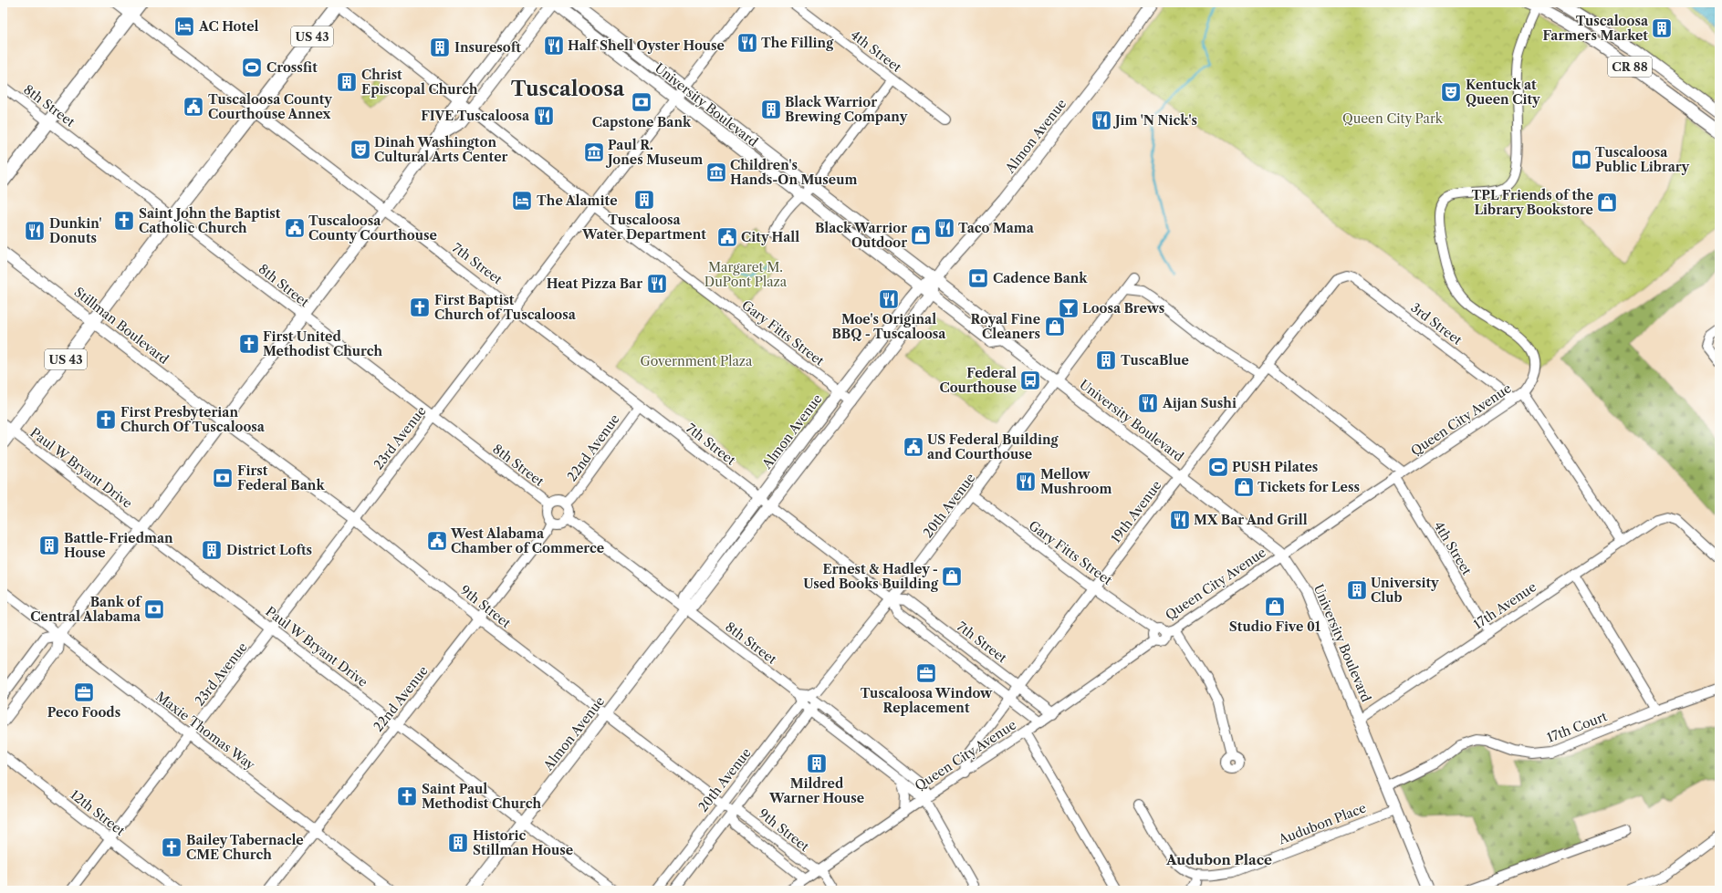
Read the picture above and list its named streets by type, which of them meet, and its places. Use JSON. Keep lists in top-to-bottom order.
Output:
{
  "streets": {
    "highway": ["US 43"],
    "main road": [
      "CR 88",
      "University Boulevard",
      "Almon Avenue",
      "Stillman Boulevard"
    ],
    "street": [
      "4th Street",
      "8th Street",
      "7th Street",
      "3rd Street",
      "Gary Fitts Street",
      "Queen City Avenue",
      "23rd Avenue",
      "22nd Avenue",
      "Paul W Bryant Drive",
      "20th Avenue",
      "19th Avenue",
      "17th Avenue",
      "9th Street",
      "17th Court",
      "Maxie Thomas Way",
      "12th Street",
      "Audubon Place"
    ]
  },
  "crossings": [
    ["US 43", "8th Street"],
    ["US 43", "7th Street"],
    ["US 43", "Stillman Boulevard"],
    ["US 43", "Gary Fitts Street"],
    ["US 43", "Paul W Bryant Drive"],
    ["4th Street", "Queen City Avenue"],
    ["4th Street", "19th Avenue"],
    ["4th Street", "17th Avenue"],
    ["CR 88", "Queen City Avenue"],
    ["University Boulevard", "Almon Avenue"],
    ["University Boulevard", "Queen City Avenue"],
    ["University Boulevard", "23rd Avenue"],
    ["University Boulevard", "20th Avenue"],
    ["University Boulevard", "19th Avenue"],
    ["University Boulevard", "17th Avenue"],
    ["University Boulevard", "17th Court"],
    ["University Boulevard", "Audubon Place"],
    ["8th Street", "Almon Avenue"],
    ["8th Street", "23rd Avenue"],
    ["8th Street", "22nd Avenue"],
    ["8th Street", "20th Avenue"],
    ["Almon Avenue", "7th Street"],
    ["Almon Avenue", "Gary Fitts Street"],
    ["Almon Avenue", "Paul W Bryant Drive"],
    ["Almon Avenue", "9th Street"],
    ["7th Street", "Queen City Avenue"],
    ["7th Street", "23rd Avenue"],
    ["7th Street", "22nd Avenue"],
    ["7th Street", "20th Avenue"],
    ["7th Street", "19th Avenue"],
    ["3rd Street", "Queen City Avenue"],
    ["3rd Street", "19th Avenue"],
    ["Stillman Boulevard", "9th Street"],
    ["Gary Fitts Street", "Queen City Avenue"],
    ["Gary Fitts Street", "23rd Avenue"],
    ["Gary Fitts Street", "20th Avenue"],
    ["Gary Fitts Street", "19th Avenue"],
    ["Queen City Avenue", "19th Avenue"],
    ["Queen City Avenue", "9th Street"],
    ["23rd Avenue", "Paul W Bryant Drive"],
    ["23rd Avenue", "9th Street"],
    ["23rd Avenue", "Maxie Thomas Way"],
    ["23rd Avenue", "12th Street"],
    ["22nd Avenue", "Paul W Bryant Drive"],
    ["22nd Avenue", "9th Street"],
    ["22nd Avenue", "Maxie Thomas Way"],
    ["20th Avenue", "9th Street"]
  ],
  "districts": ["Tuscaloosa", "Audubon Place"],
  "parks": ["Queen City Park", "Margaret M. DuPont Plaza", "Government Plaza"],
  "places": {
    "hotel": ["AC Hotel", "The Alamite"],
    "building": [
      "Tuscaloosa Farmers Market",
      "Insuresoft",
      "Christ Episcopal Church",
      "Black Warrior Brewing Company",
      "Tuscaloosa Water Department",
      "TuscaBlue",
      "Battle-Friedman House",
      "District Lofts",
      "University Club",
      "Mildred Warner House",
      "Historic Stillman House"
    ],
    "restaurant": [
      "The Filling",
      "Half Shell Oyster House",
      "FIVE Tuscaloosa",
      "Jim 'N Nick's",
      "Taco Mama",
      "Dunkin' Donuts",
      "Heat Pizza Bar",
      "Moe's Original BBQ - Tuscaloosa",
      "Aijan Sushi",
      "Mellow Mushroom",
      "MX Bar And Grill"
    ],
    "sports": ["Crossfit", "PUSH Pilates"],
    "theatre": ["Kentuck at Queen City", "Dinah Washington Cultural Arts Center"],
    "bank": [
      "Capstone Bank",
      "Cadence Bank",
      "First Federal Bank",
      "Bank of Central Alabama"
    ],
    "public building": [
      "Tuscaloosa County Courthouse Annex",
      "Tuscaloosa County Courthouse",
      "City Hall",
      "US Federal Building and Courthouse",
      "West Alabama Chamber of Commerce"
    ],
    "museum": ["Paul R. Jones Museum", "Children's Hands-On Museum"],
    "library": ["Tuscaloosa Public Library"],
    "shop": [
      "TPL Friends of the Library Bookstore",
      "Black Warrior Outdoor",
      "Royal Fine Cleaners",
      "Tickets for Less",
      "Ernest & Hadley - Used Books Building",
      "Studio Five 01"
    ],
    "church": [
      "Saint John the Baptist Catholic Church",
      "First Baptist Church of Tuscaloosa",
      "First United Methodist Church",
      "First Presbyterian Church Of Tuscaloosa",
      "Saint Paul Methodist Church",
      "Bailey Tabernacle CME Church"
    ],
    "bar": ["Loosa Brews"],
    "bus stop": ["Federal Courthouse"],
    "office": ["Tuscaloosa Window Replacement", "Peco Foods"]
  }
}
